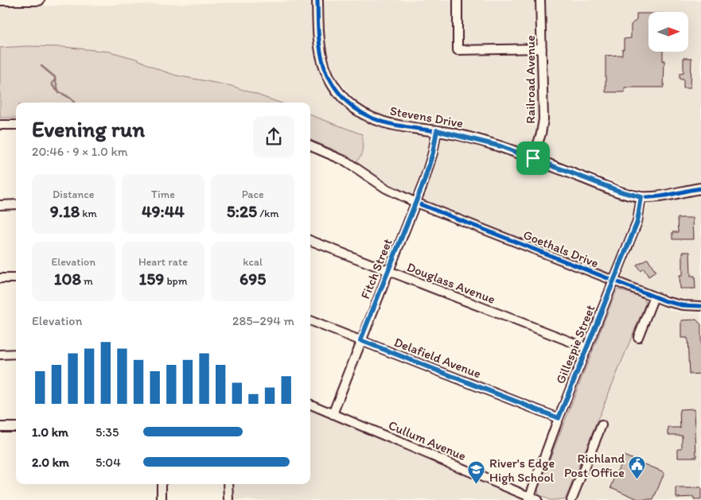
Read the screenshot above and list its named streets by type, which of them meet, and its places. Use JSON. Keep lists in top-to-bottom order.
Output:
{
  "streets": {
    "main road": ["Stevens Drive"],
    "street": [
      "Railroad Avenue",
      "Goethals Drive",
      "Fitch Street",
      "Douglass Avenue",
      "Gillespie Street",
      "Delafield Avenue",
      "Cullum Avenue"
    ]
  },
  "crossings": [
    ["Railroad Avenue", "Stevens Drive"],
    ["Stevens Drive", "Fitch Street"],
    ["Stevens Drive", "Gillespie Street"],
    ["Goethals Drive", "Fitch Street"],
    ["Goethals Drive", "Gillespie Street"],
    ["Fitch Street", "Douglass Avenue"],
    ["Fitch Street", "Delafield Avenue"],
    ["Fitch Street", "Cullum Avenue"],
    ["Douglass Avenue", "Gillespie Street"],
    ["Gillespie Street", "Delafield Avenue"],
    ["Gillespie Street", "Cullum Avenue"]
  ],
  "places": {
    "public building": ["Richland Post Office"],
    "school or university": ["River's Edge High School"]
  },
  "north": "right",
  "page": {
    "heading": ["Evening run", "20:46 · 9 × 1.0 km"],
    "stats": [
      ["Distance", "9.18 km"],
      ["Time", "49:44"],
      ["Pace", "5:25 /km"],
      ["Elevation", "108 m"],
      ["Heart rate", "159 bpm"],
      ["kcal", "695"]
    ],
    "chart": ["Elevation", "285–294 m"],
    "list": [
      {
        "name": "1.0 km",
        "note": "5:35"
      },
      {
        "name": "2.0 km",
        "note": "5:04"
      }
    ]
  }
}
